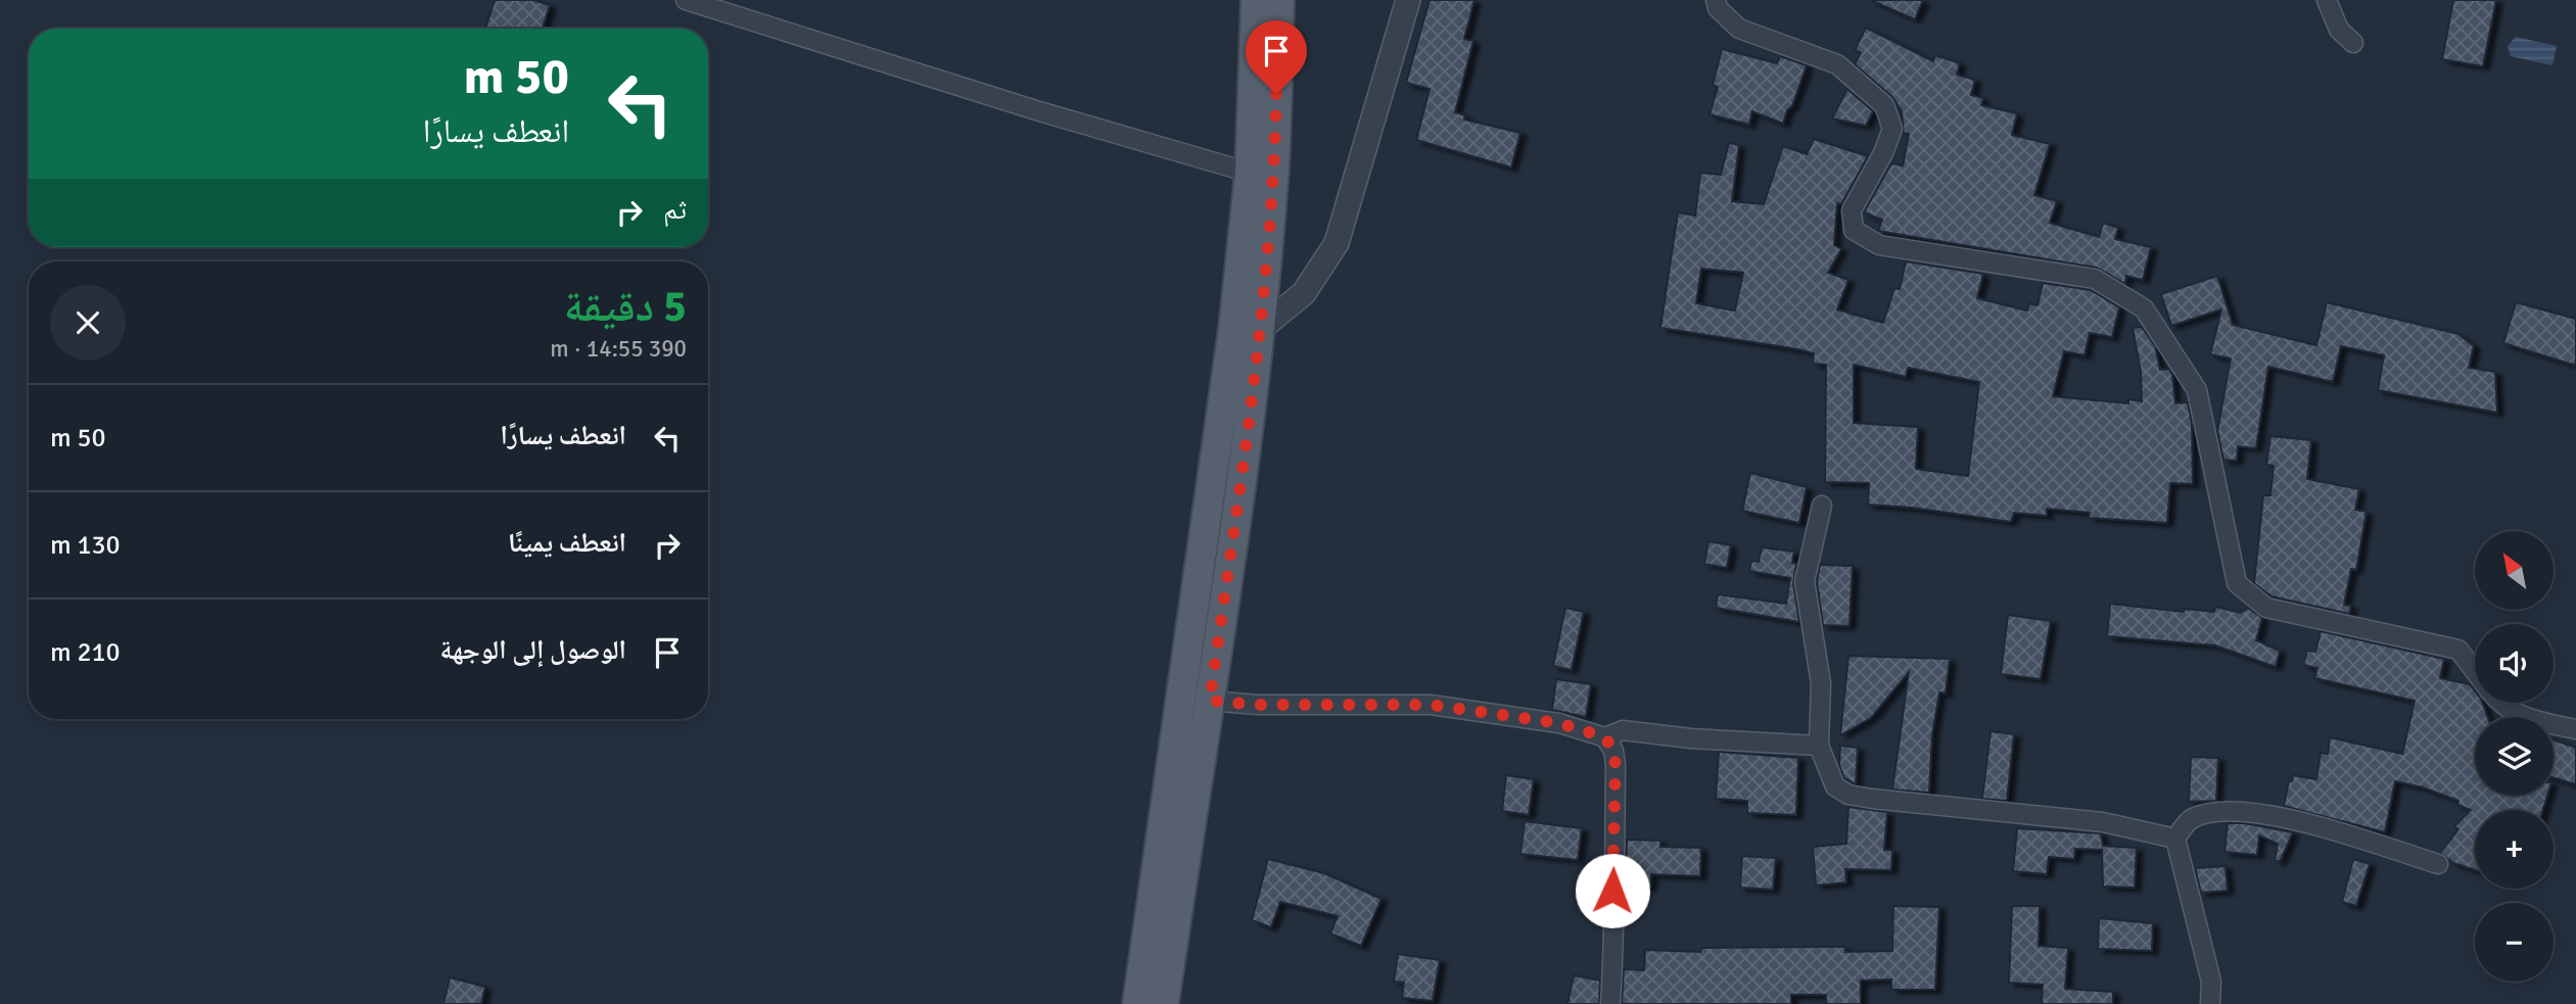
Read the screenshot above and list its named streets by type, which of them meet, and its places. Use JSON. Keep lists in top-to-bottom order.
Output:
{
  "north": "top left",
  "page": {
    "turn": ["50 m", "انعطف يسارًا"],
    "then": "ثم",
    "heading": ["5 دقيقة", "390 m · 14:55"],
    "list": [
      {
        "name": "انعطف يسارًا",
        "value": "50 m"
      },
      {
        "name": "انعطف يمينًا",
        "value": "130 m"
      },
      {
        "name": "الوصول إلى الوجهة",
        "value": "210 m"
      }
    ],
    "map_buttons": ["+", "−"]
  }
}
